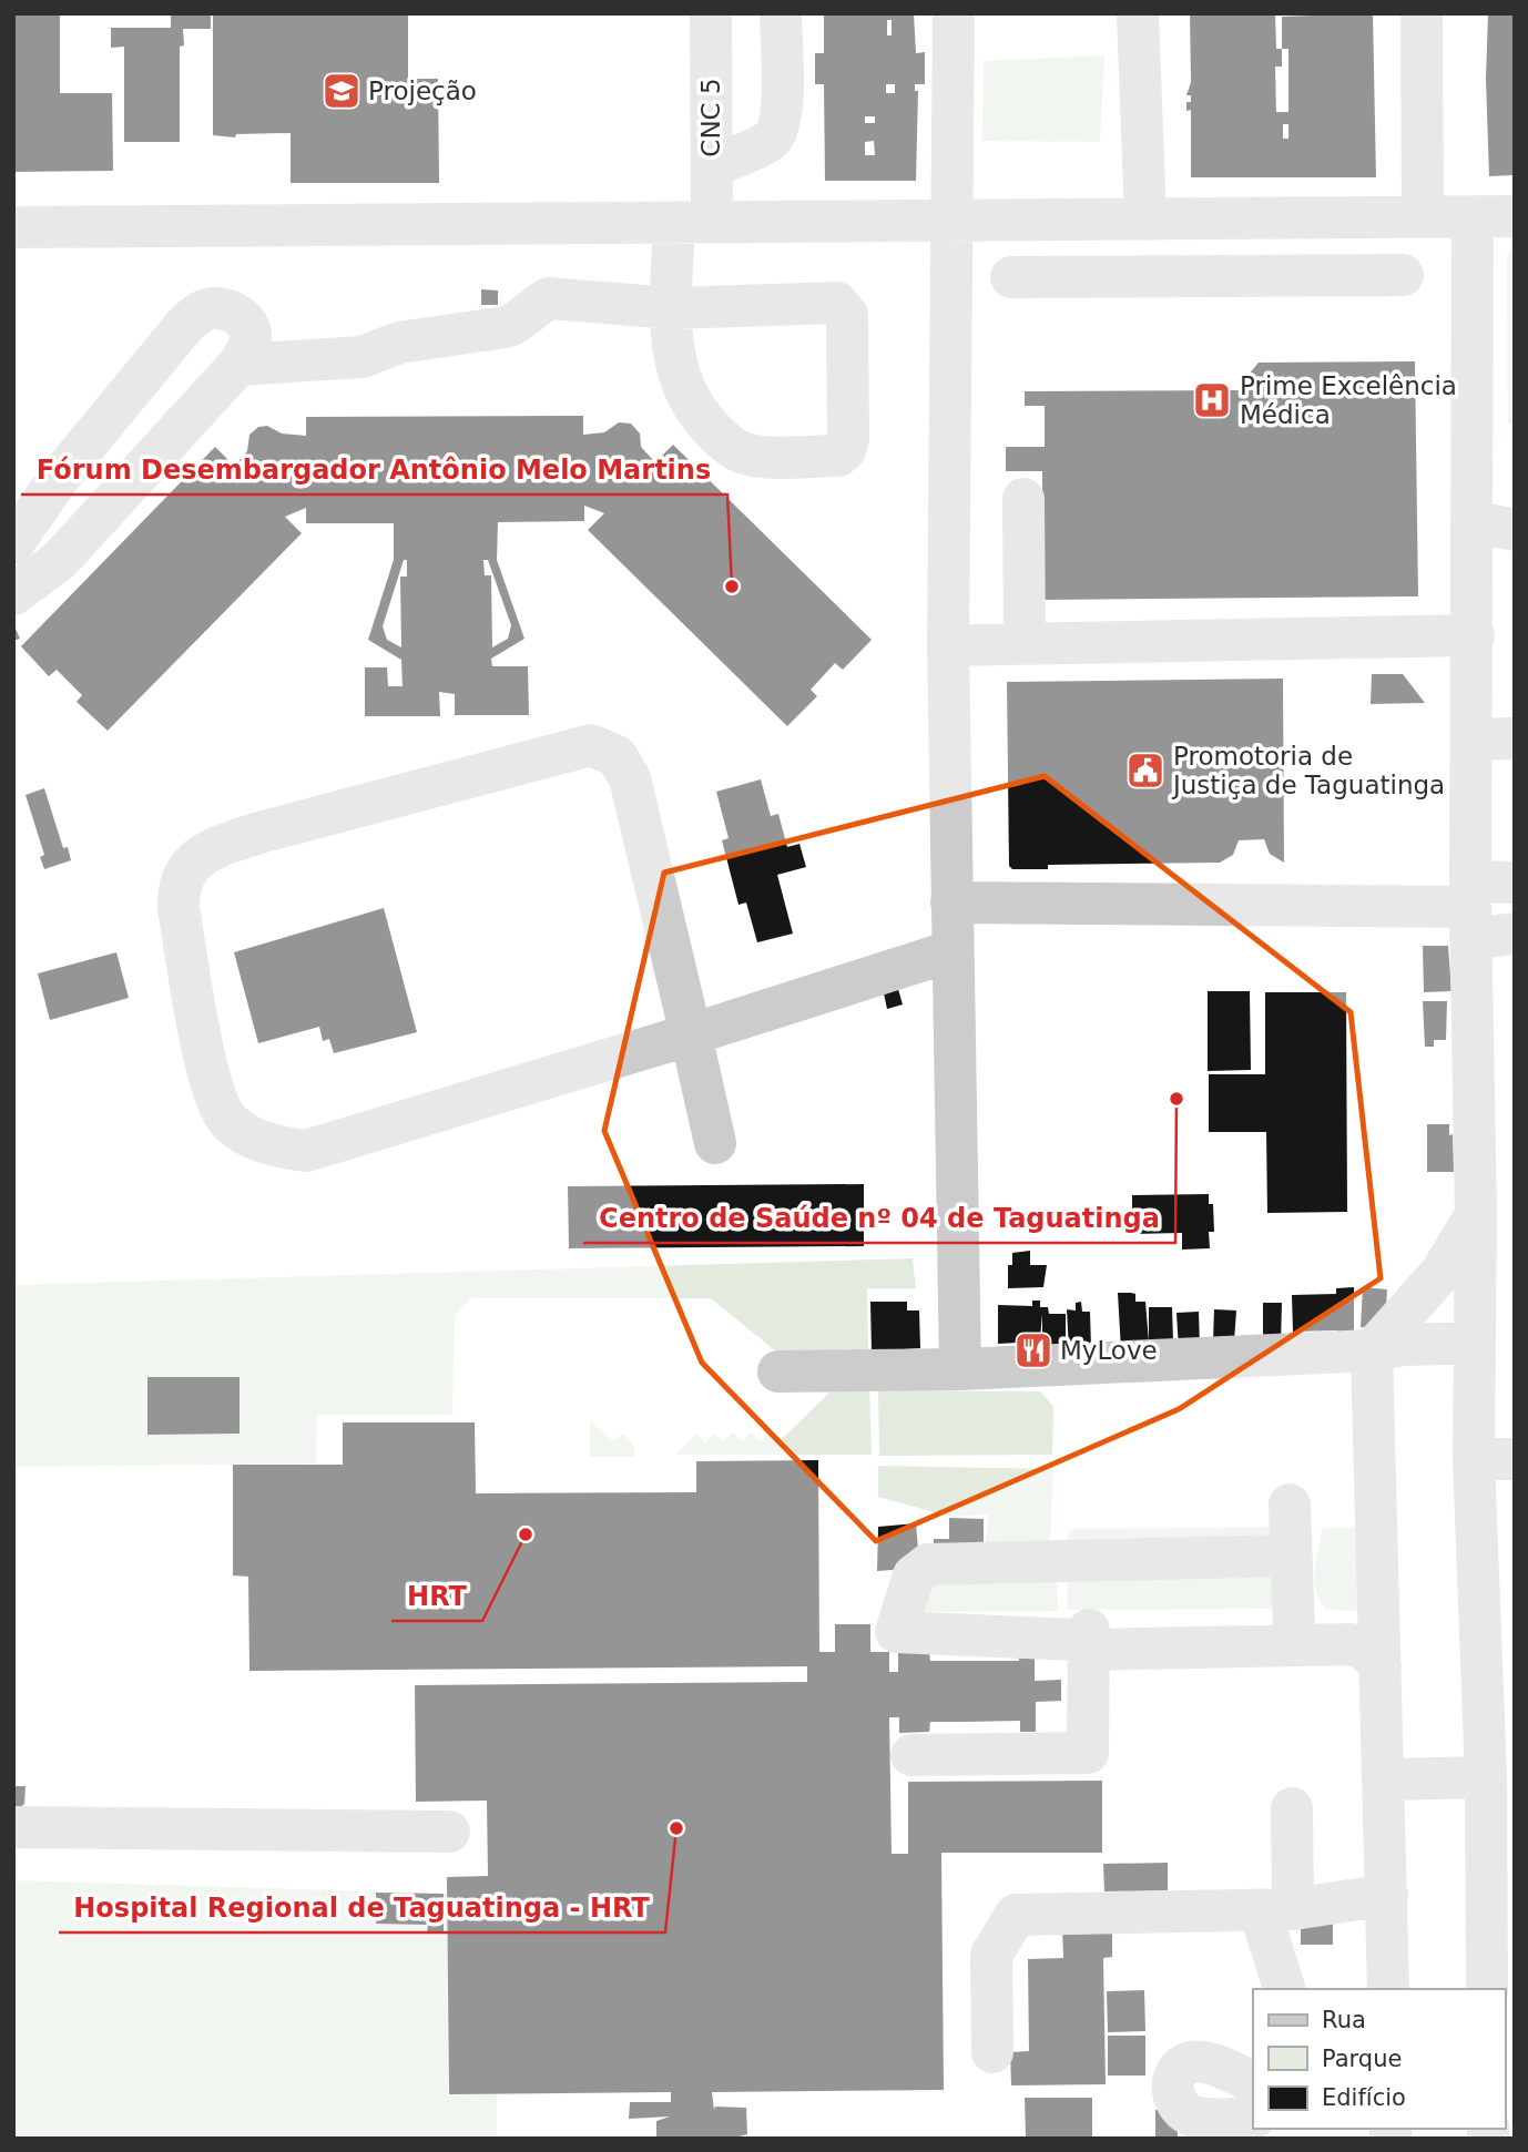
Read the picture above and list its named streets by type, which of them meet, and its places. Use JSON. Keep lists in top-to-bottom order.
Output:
{
  "streets": {
    "street": ["CNC 5"]
  },
  "places": {
    "school or university": ["Projeção"],
    "hospital": ["Prime Excelência Médica"],
    "other": [
      "Fórum Desembargador Antônio Melo Martins",
      "Centro de Saúde nº 04 de Taguatinga",
      "HRT",
      "Hospital Regional de Taguatinga - HRT"
    ],
    "public building": ["Promotoria de Justiça de Taguatinga"],
    "restaurant": ["MyLove"]
  },
  "legend": ["Rua", "Parque", "Edifício"]
}
